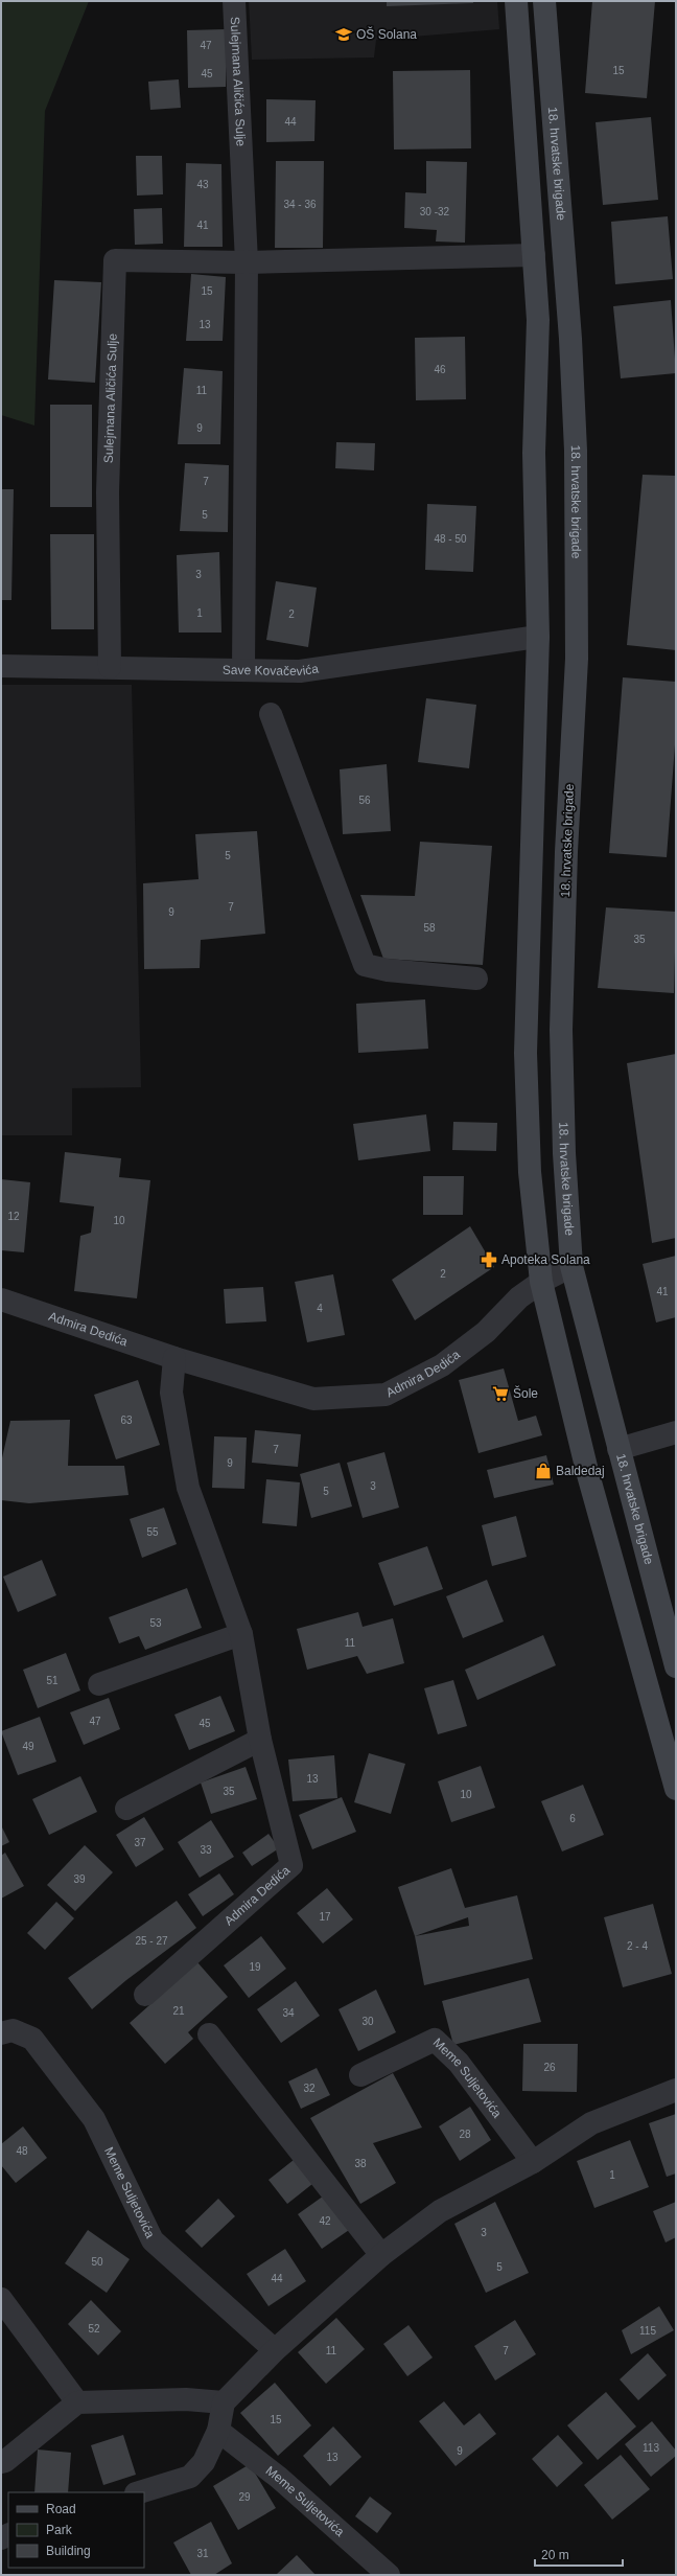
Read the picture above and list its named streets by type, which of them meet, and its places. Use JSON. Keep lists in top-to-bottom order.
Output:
{
  "streets": {
    "main road": ["18. hrvatske brigade"],
    "street": [
      "Sulejmana Aličića Sulje",
      "Save Kovačevića",
      "Admira Dedića",
      "Meme Suljetovića"
    ]
  },
  "crossings": [
    ["Sulejmana Aličića Sulje", "Save Kovačevića"],
    ["18. hrvatske brigade", "Admira Dedića"]
  ],
  "places": {
    "school or university": ["OŠ Solana"],
    "pharmacy": ["Apoteka Solana"],
    "supermarket": ["Šole"],
    "shop": ["Baldedaj"]
  },
  "house_numbers": [
    "47",
    "15",
    "45",
    "44",
    "43",
    "34 - 36",
    "30 -32",
    "41",
    "15",
    "13",
    "46",
    "11",
    "9",
    "7",
    "5",
    "48 - 50",
    "3",
    "1",
    "2",
    "56",
    "5",
    "7",
    "9",
    "58",
    "35",
    "12",
    "10",
    "2",
    "41",
    "4",
    "63",
    "7",
    "9",
    "3",
    "5",
    "55",
    "53",
    "11",
    "51",
    "47",
    "45",
    "49",
    "13",
    "35",
    "10",
    "6",
    "37",
    "33",
    "39",
    "17",
    "25 - 27",
    "2 - 4",
    "19",
    "21",
    "34",
    "30",
    "26",
    "32",
    "28",
    "48",
    "38",
    "1",
    "42",
    "3",
    "50",
    "5",
    "44",
    "52",
    "115",
    "11",
    "7",
    "15",
    "113",
    "9",
    "13",
    "29",
    "31"
  ],
  "legend": ["Road", "Park", "Building"],
  "scale_bar": "20 m"
}
